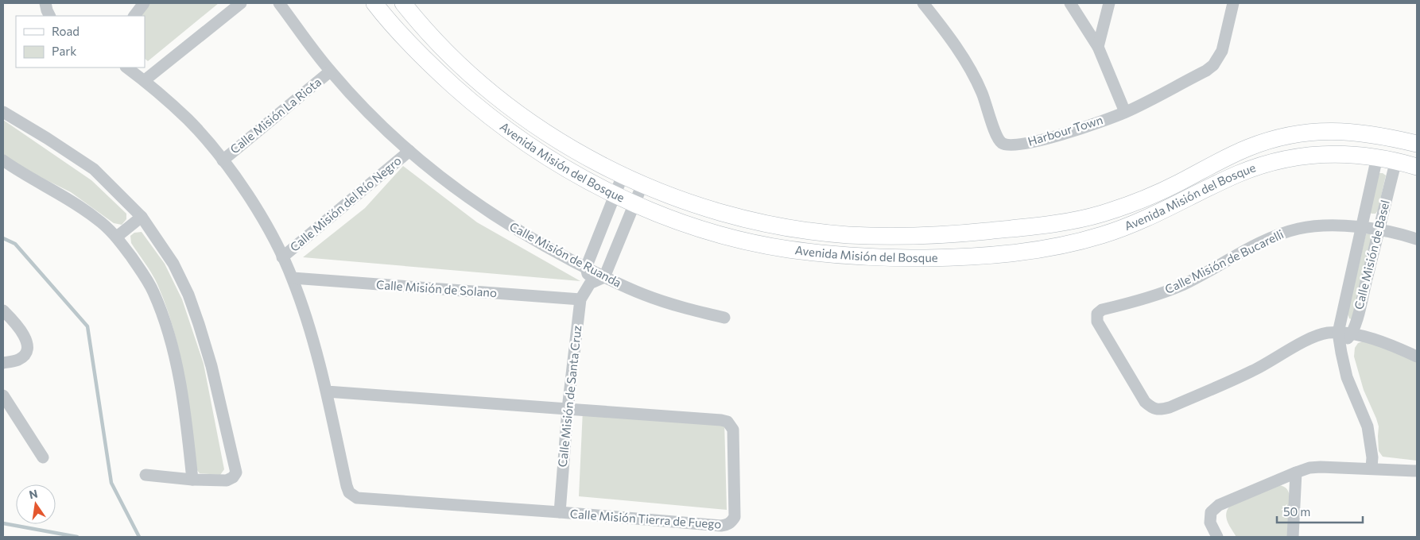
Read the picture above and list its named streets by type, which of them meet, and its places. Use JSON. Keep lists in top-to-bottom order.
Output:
{
  "streets": {
    "main road": ["Avenida Misión del Bosque"],
    "street": [
      "Calle Misión La Riota",
      "Harbour Town",
      "Calle Misión del Río Negro",
      "Calle Misión de Ruanda",
      "Calle Misión de Basel",
      "Calle Misión de Bucarelli",
      "Calle Misión de Solano",
      "Calle Misión de Santa Cruz",
      "Calle Misión Tierra de Fuego"
    ]
  },
  "crossings": [
    ["Calle Misión La Riota", "Calle Misión de Ruanda"],
    ["Calle Misión La Riota", "Calle Misión Tierra de Fuego"],
    ["Avenida Misión del Bosque", "Calle Misión de Basel"],
    ["Calle Misión del Río Negro", "Calle Misión de Ruanda"],
    ["Calle Misión del Río Negro", "Calle Misión Tierra de Fuego"],
    ["Calle Misión de Basel", "Calle Misión de Bucarelli"],
    ["Calle Misión de Solano", "Calle Misión de Santa Cruz"],
    ["Calle Misión de Solano", "Calle Misión Tierra de Fuego"],
    ["Calle Misión de Santa Cruz", "Calle Misión Tierra de Fuego"]
  ],
  "legend": ["Road", "Park"],
  "scale_bar": "50 m",
  "north": "top"
}
